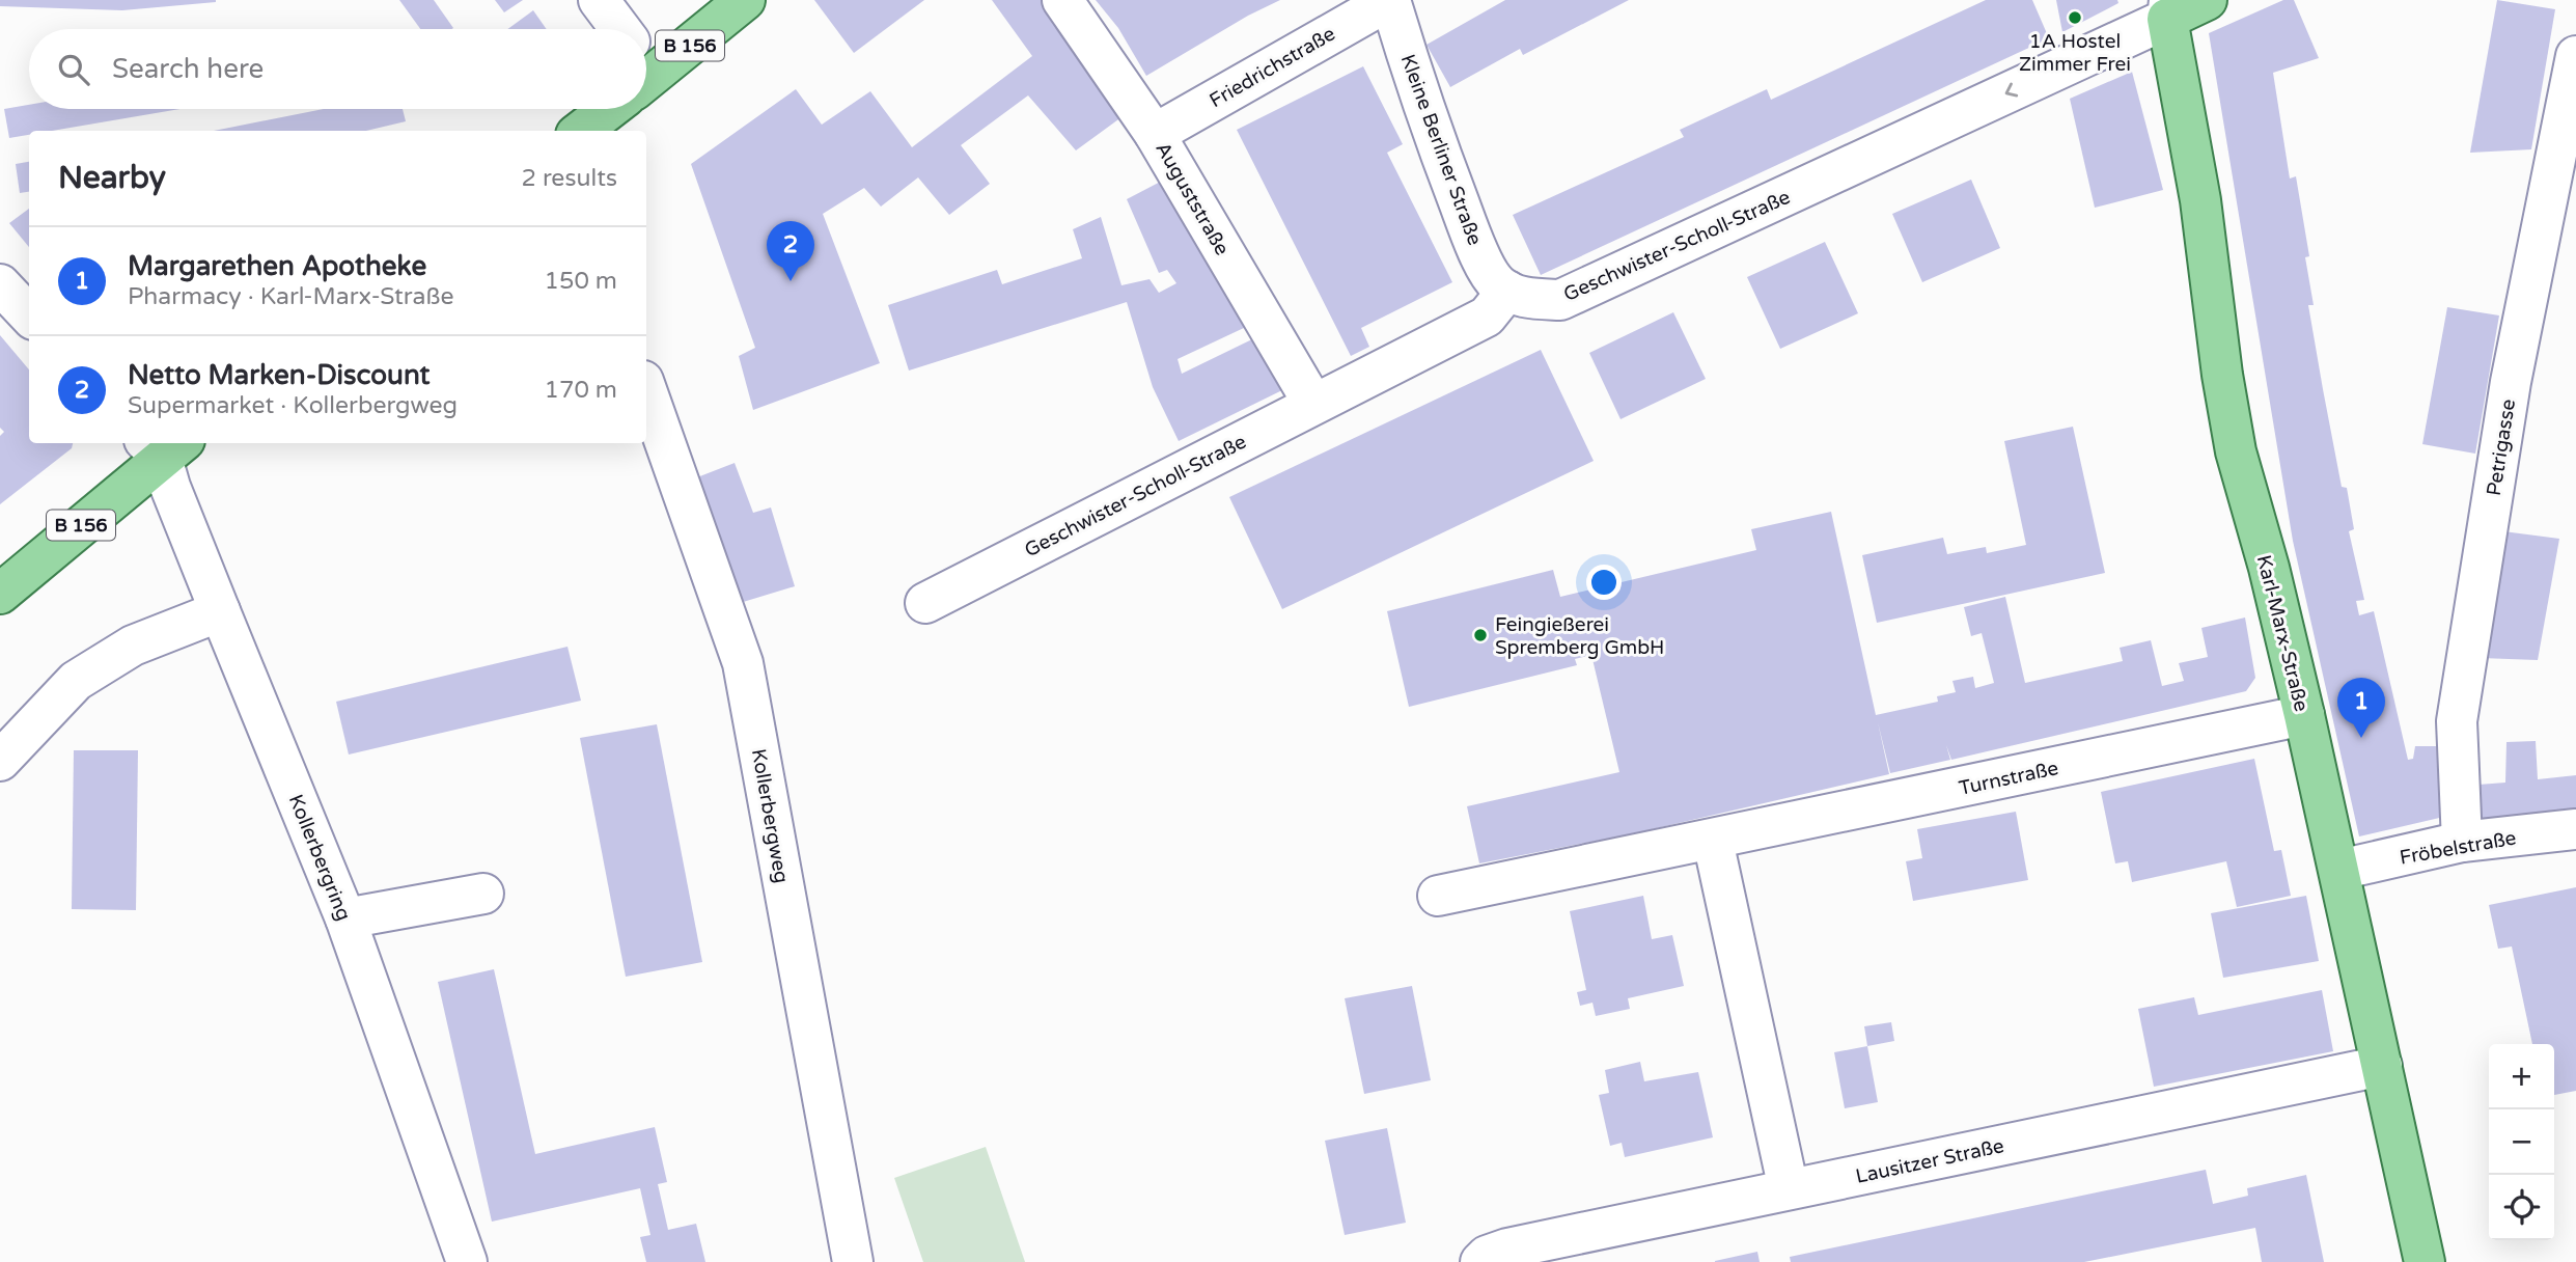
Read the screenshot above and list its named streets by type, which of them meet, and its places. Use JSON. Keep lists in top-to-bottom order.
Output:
{
  "streets": {
    "main road": ["B 156", "Geschwister-Scholl-Straße", "Karl-Marx-Straße"],
    "street": [
      "Friedrichstraße",
      "Kleine Berliner Straße",
      "Auguststraße",
      "Petrigasse",
      "Turnstraße",
      "Kollerbergweg",
      "Fröbelstraße",
      "Kollerbergring",
      "Lausitzer Straße"
    ]
  },
  "crossings": [
    ["B 156", "Kollerbergring"],
    ["Friedrichstraße", "Kleine Berliner Straße"],
    ["Friedrichstraße", "Auguststraße"],
    ["Kleine Berliner Straße", "Geschwister-Scholl-Straße"],
    ["Auguststraße", "Geschwister-Scholl-Straße"],
    ["Geschwister-Scholl-Straße", "Karl-Marx-Straße"],
    ["Petrigasse", "Fröbelstraße"],
    ["Karl-Marx-Straße", "Turnstraße"],
    ["Karl-Marx-Straße", "Fröbelstraße"],
    ["Karl-Marx-Straße", "Lausitzer Straße"]
  ],
  "one_way": ["Geschwister-Scholl-Straße"],
  "places": ["1A Hostel Zimmer Frei", "Feingießerei Spremberg GmbH"],
  "page": {
    "search": "Search here",
    "heading": ["Nearby", "2 results"],
    "pins": ["2", "1"],
    "list": [
      {
        "mark": "1",
        "name": "Margarethen Apotheke",
        "note": "Pharmacy · Karl-Marx-Straße",
        "value": "150 m"
      },
      {
        "mark": "2",
        "name": "Netto Marken-Discount",
        "note": "Supermarket · Kollerbergweg",
        "value": "170 m"
      }
    ],
    "map_buttons": ["+", "−"]
  }
}
